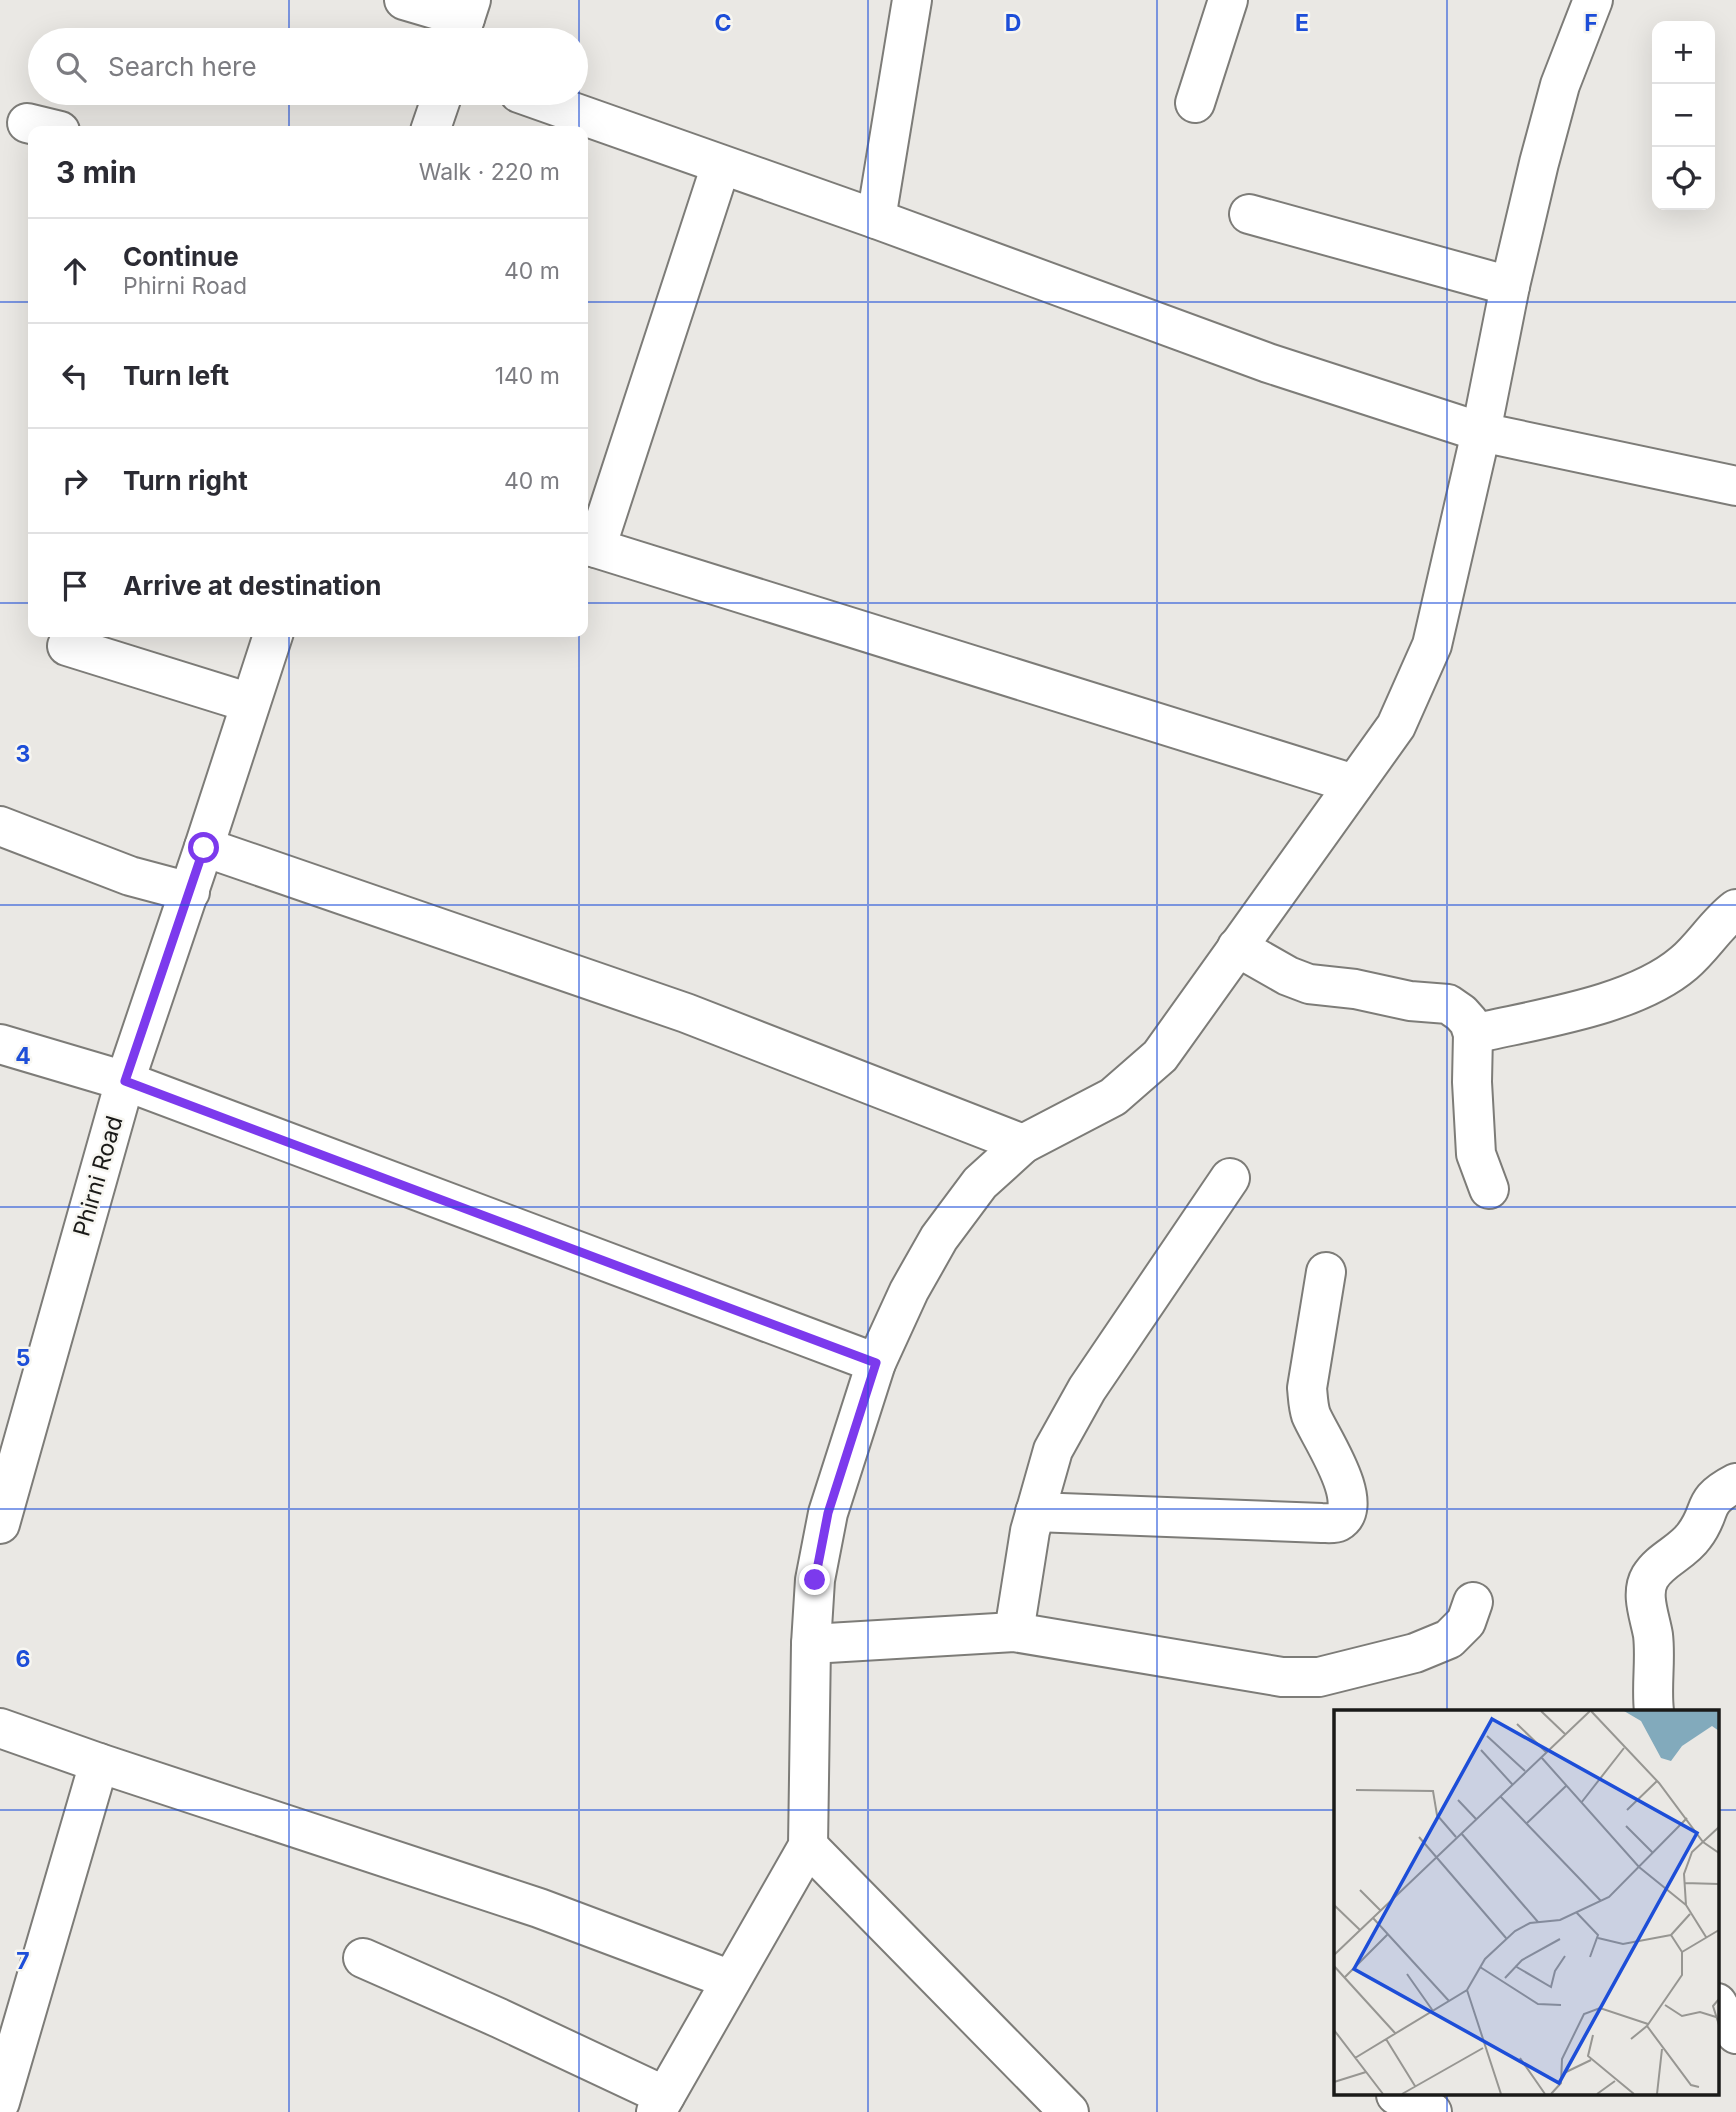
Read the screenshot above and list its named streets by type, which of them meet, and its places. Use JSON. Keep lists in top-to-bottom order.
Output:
{
  "streets": {
    "street": ["Phirni Road"]
  },
  "page": {
    "map_buttons": ["+", "−"],
    "search": "Search here",
    "heading": ["3 min", "Walk · 220 m"],
    "list": [
      ["Continue", "Phirni Road", "40 m"],
      ["Turn left", "140 m"],
      ["Turn right", "40 m"],
      "Arrive at destination"
    ]
  },
  "grid": {
    "columns": [
      "C",
      "D",
      "E",
      "F"
    ],
    "rows": [
      "3",
      "4",
      "5",
      "6",
      "7"
    ]
  }
}
